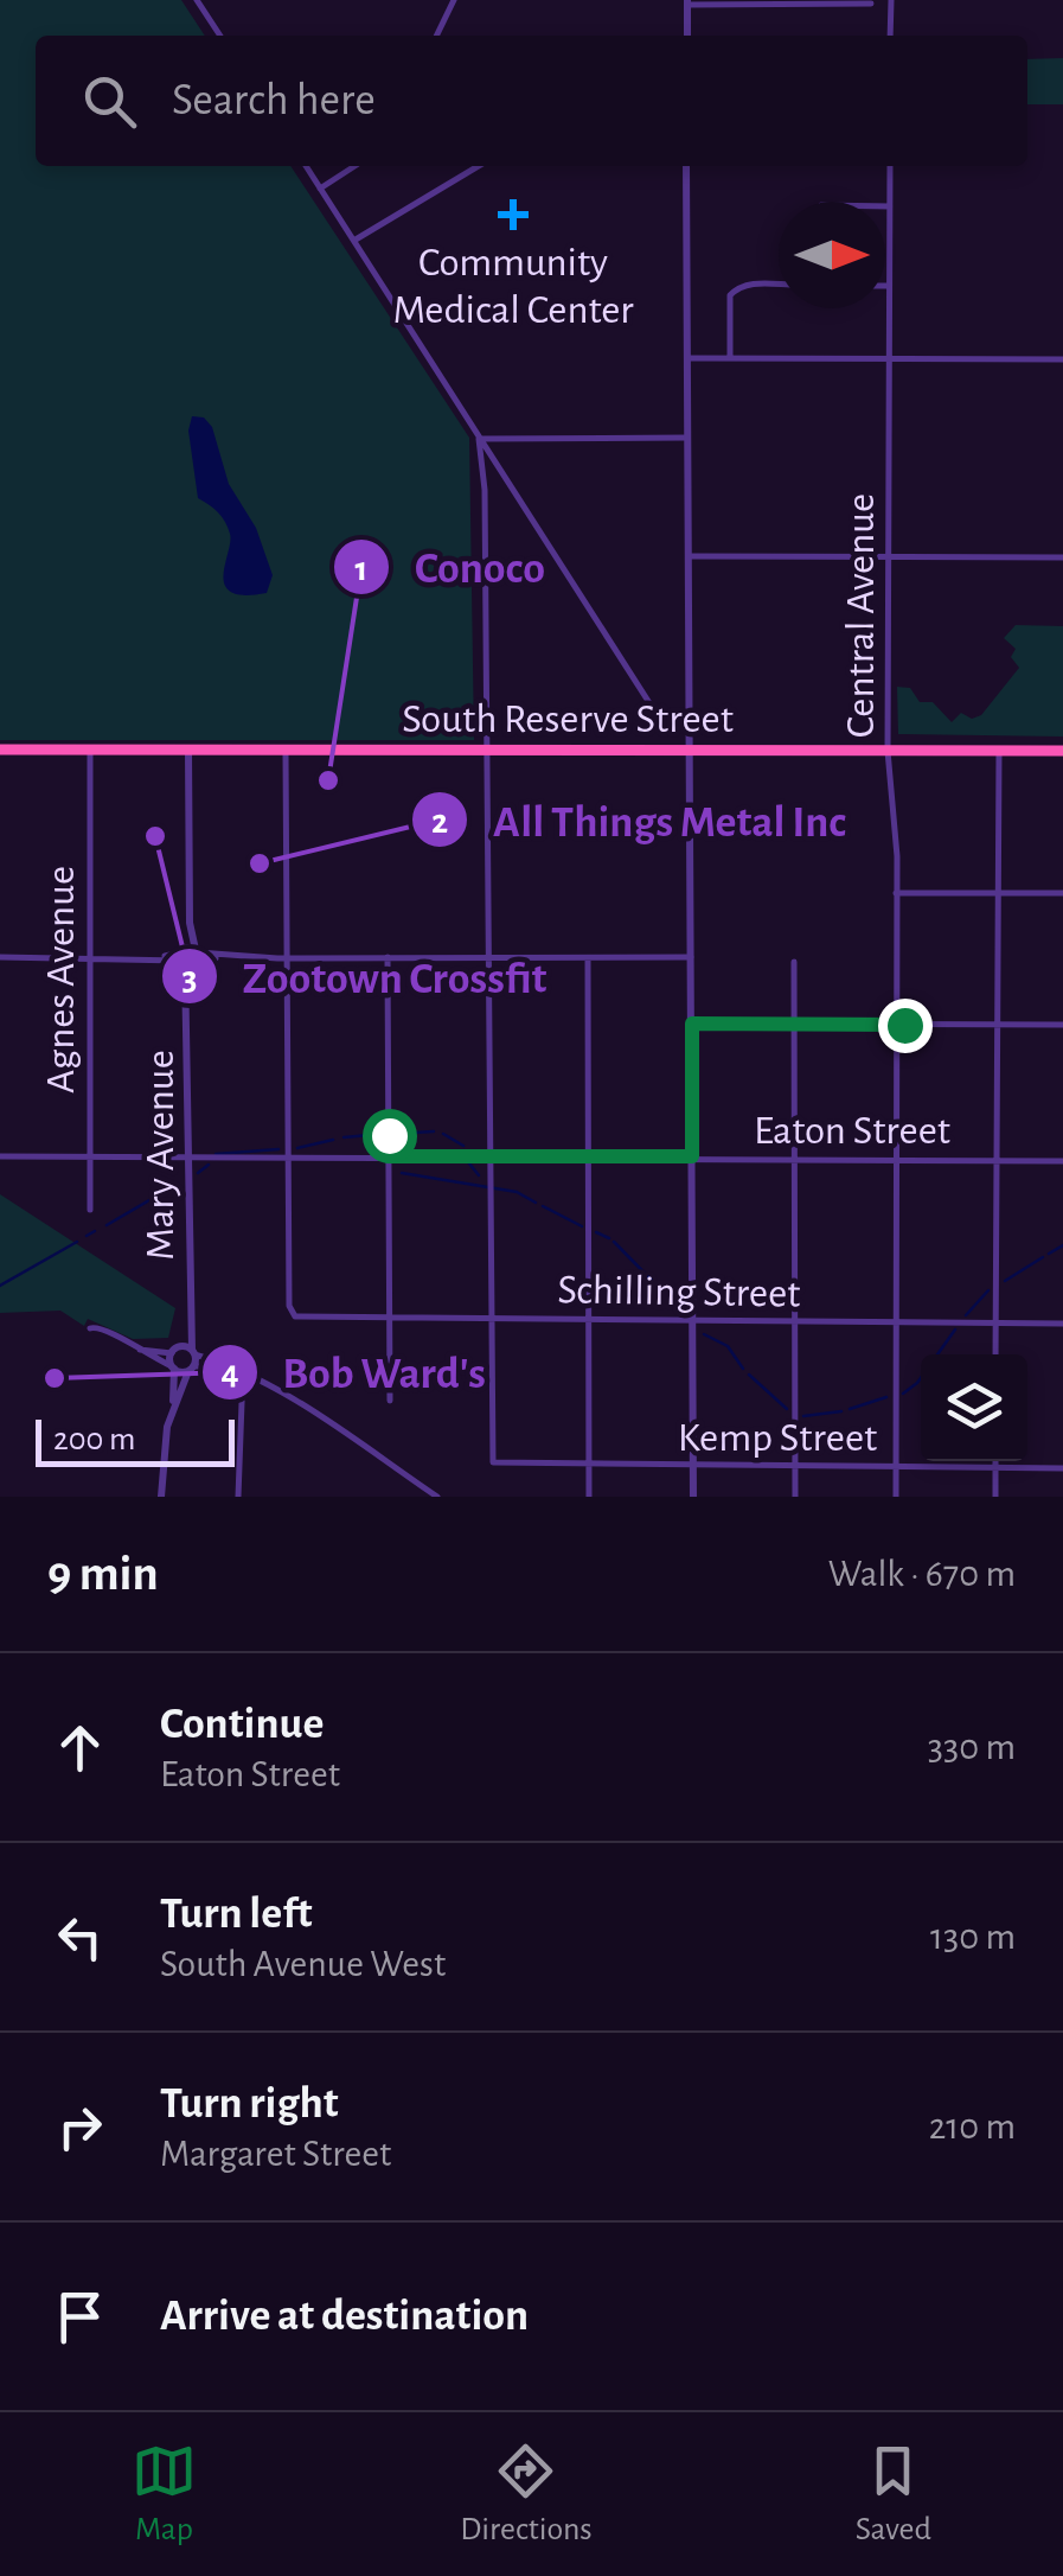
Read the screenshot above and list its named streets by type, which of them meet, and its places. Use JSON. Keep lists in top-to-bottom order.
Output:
{
  "streets": {
    "highway": ["South Reserve Street"],
    "street": [
      "Central Avenue",
      "Agnes Avenue",
      "Eaton Street",
      "Mary Avenue",
      "Schilling Street",
      "Kemp Street"
    ]
  },
  "crossings": [
    ["Central Avenue", "South Reserve Street"],
    ["Central Avenue", "Eaton Street"],
    ["Central Avenue", "Schilling Street"],
    ["Central Avenue", "Kemp Street"],
    ["South Reserve Street", "Agnes Avenue"],
    ["South Reserve Street", "Mary Avenue"],
    ["Agnes Avenue", "Eaton Street"],
    ["Eaton Street", "Mary Avenue"],
    ["Eaton Street", "Schilling Street"],
    ["Schilling Street", "Kemp Street"]
  ],
  "places": {
    "health": ["Community Medical Center"],
    "other": [
      "Conoco",
      "Zootown Crossfit",
      "All Things Metal Inc",
      "Bob Ward's"
    ]
  },
  "scale_bar": "200 m",
  "north": "right",
  "page": {
    "search": "Search here",
    "scale": "200 m",
    "heading": ["9 min", "Walk · 670 m"],
    "list": [
      ["Continue", "Eaton Street", "330 m"],
      ["Turn left", "South Avenue West", "130 m"],
      ["Turn right", "Margaret Street", "210 m"],
      "Arrive at destination"
    ],
    "nav": ["Map", "Directions", "Saved"]
  }
}
